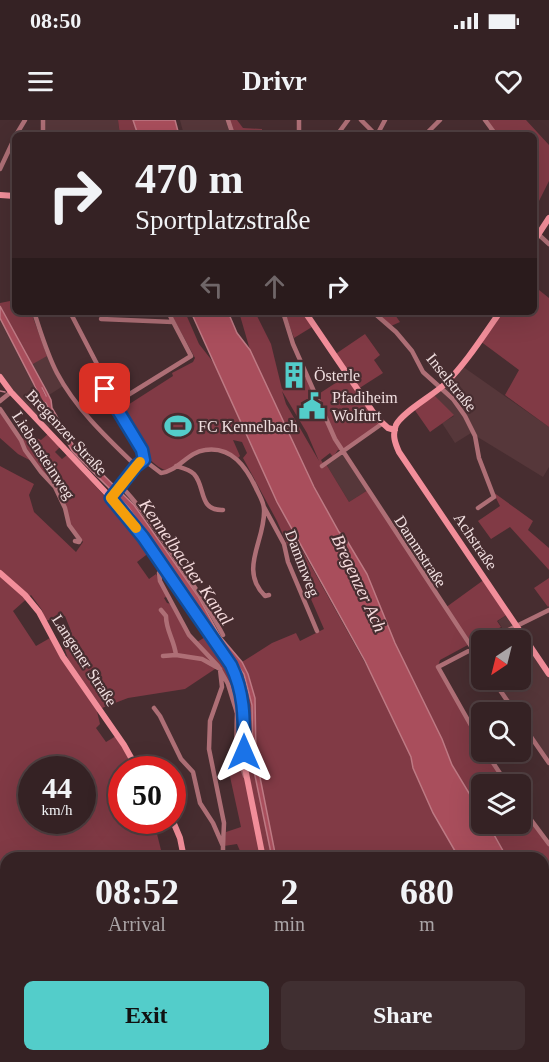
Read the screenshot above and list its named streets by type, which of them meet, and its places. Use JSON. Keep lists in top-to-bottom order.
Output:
{
  "streets": {
    "main road": ["Bregenzer Straße", "Achstraße", "Langener Straße"],
    "street": [
      "Inselstraße",
      "Liebensteinweg",
      "Dammstraße",
      "Dammweg"
    ]
  },
  "crossings": [
    ["Bregenzer Straße", "Liebensteinweg"]
  ],
  "water": ["Kennelbacher Kanal", "Bregenzer Ach"],
  "places": {
    "building": ["Österle"],
    "public building": ["Pfadiheim Wolfurt"],
    "sports": ["FC Kennelbach"]
  },
  "north": "bottom left",
  "page": {
    "status": "08:50",
    "header": "Drivr",
    "turn": ["470 m", "Sportplatzstraße"],
    "speed": "44 km/h",
    "limit": "50",
    "eta": [
      "08:52",
      "Arrival",
      "2",
      "min",
      "680",
      "m"
    ],
    "buttons": ["Exit", "Share"]
  }
}
